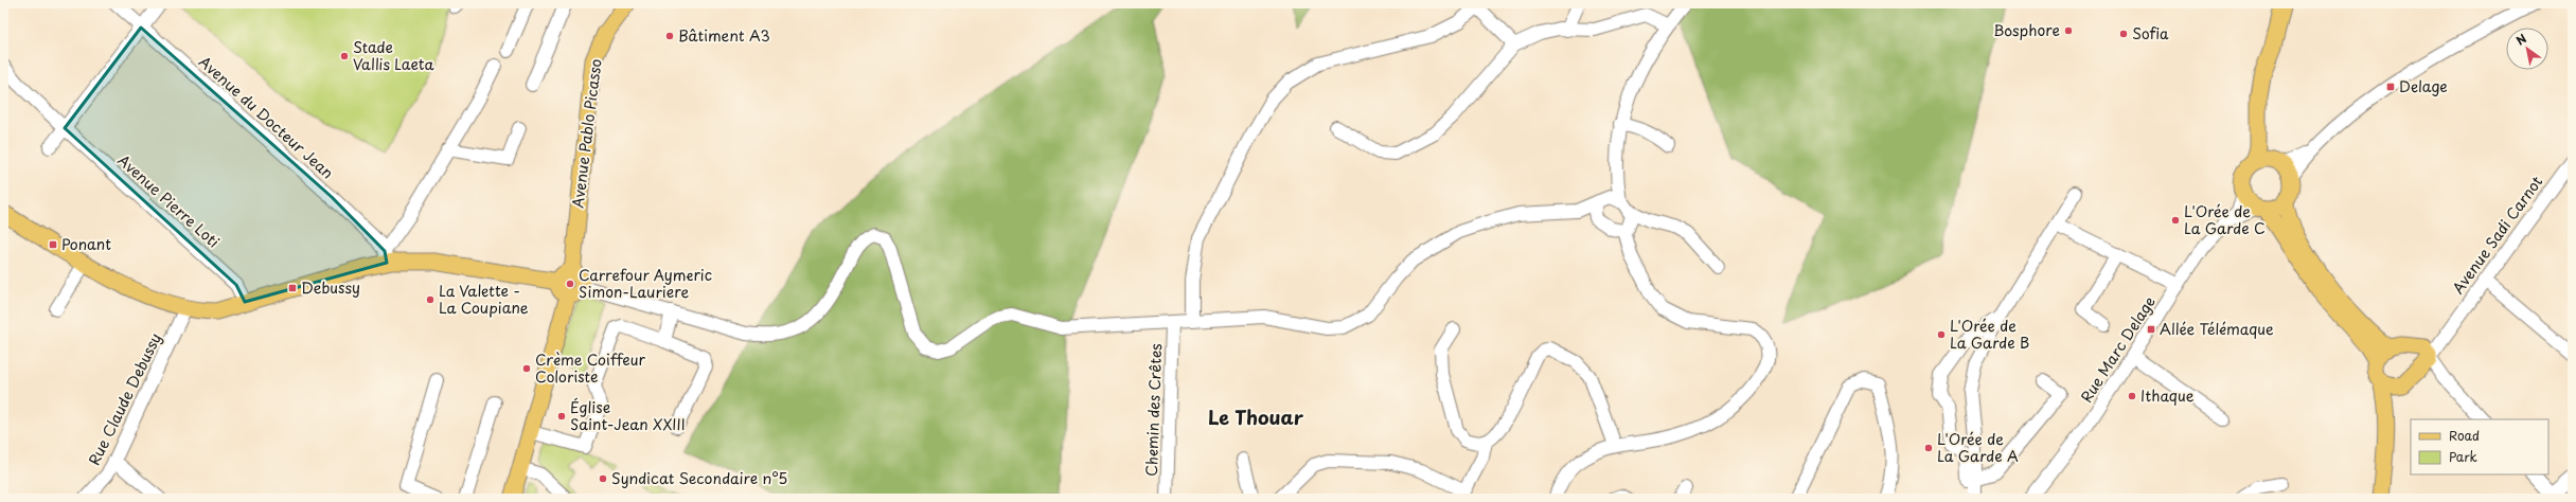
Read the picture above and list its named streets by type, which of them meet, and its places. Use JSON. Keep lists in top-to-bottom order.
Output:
{
  "streets": {
    "main road": ["Avenue Pablo Picasso"],
    "street": [
      "Avenue du Docteur Jean",
      "Avenue Pierre Loti",
      "Avenue Sadi Carnot",
      "Rue Marc Delage",
      "Rue Claude Debussy",
      "Chemin des Crêtes"
    ]
  },
  "districts": ["Le Thouar"],
  "places": {
    "other": [
      "Bosphore",
      "Sofia",
      "Bâtiment A3",
      "Stade Vallis Laeta",
      "L'Orée de La Garde C",
      "Carrefour Aymeric Simon-Lauriere",
      "La Valette - La Coupiane",
      "L'Orée de La Garde B",
      "Crème Coiffeur Coloriste",
      "Ithaque",
      "Église Saint-Jean XXIII",
      "L'Orée de La Garde A",
      "Syndicat Secondaire n°5"
    ],
    "transit": [
      "Delage",
      "Ponant",
      "Debussy",
      "Allée Télémaque"
    ]
  },
  "legend": ["Road", "Park"],
  "north": "top left"
}
